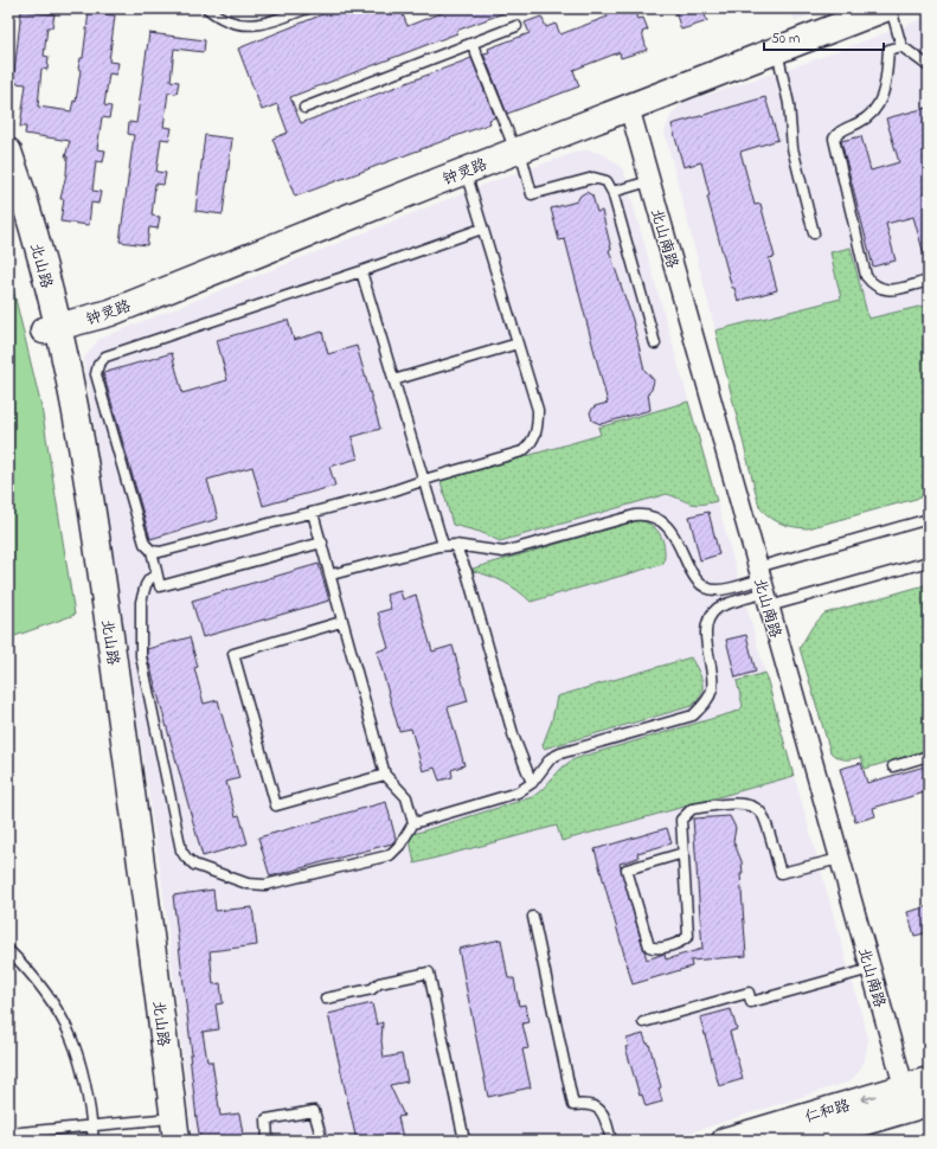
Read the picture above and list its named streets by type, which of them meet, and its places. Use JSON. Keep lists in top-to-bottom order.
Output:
{
  "streets": {
    "street": [
      "钟灵路",
      "北山南路",
      "北山路",
      "仁和路"
    ]
  },
  "crossings": [
    ["钟灵路", "北山南路"],
    ["钟灵路", "北山路"],
    ["北山南路", "仁和路"]
  ],
  "scale_bar": "50 m"
}
